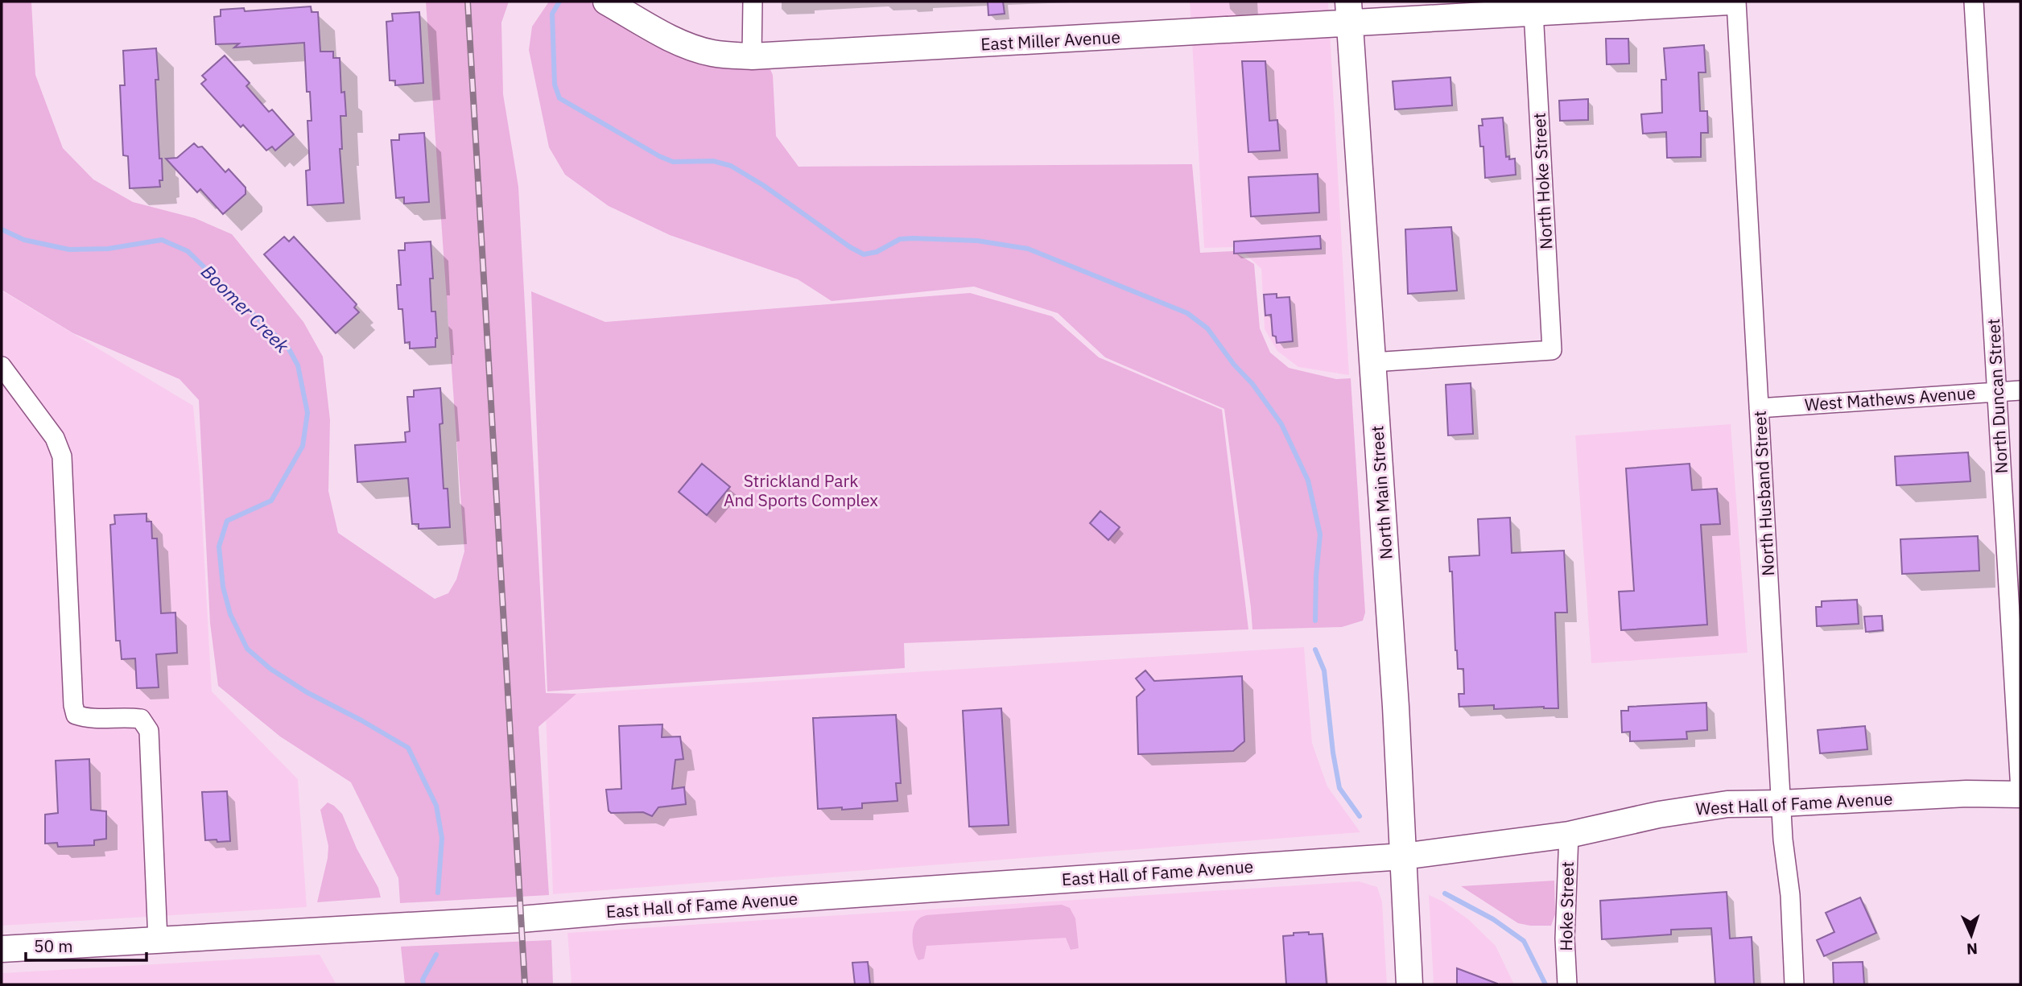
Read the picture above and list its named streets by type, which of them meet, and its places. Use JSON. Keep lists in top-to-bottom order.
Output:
{
  "streets": {
    "main road": [
      "East Miller Avenue",
      "North Main Street",
      "West Hall of Fame Avenue",
      "East Hall of Fame Avenue"
    ],
    "street": [
      "North Hoke Street",
      "North Duncan Street",
      "West Mathews Avenue",
      "North Husband Street",
      "Hoke Street"
    ]
  },
  "crossings": [
    ["East Miller Avenue", "North Hoke Street"],
    ["East Miller Avenue", "North Main Street"],
    ["North Hoke Street", "North Main Street"],
    ["North Duncan Street", "West Mathews Avenue"],
    ["North Duncan Street", "West Hall of Fame Avenue"],
    ["West Mathews Avenue", "North Husband Street"],
    ["North Main Street", "West Hall of Fame Avenue"],
    ["North Main Street", "East Hall of Fame Avenue"],
    ["North Husband Street", "West Hall of Fame Avenue"],
    ["West Hall of Fame Avenue", "East Hall of Fame Avenue"],
    ["West Hall of Fame Avenue", "Hoke Street"]
  ],
  "water": ["Boomer Creek"],
  "parks": ["Strickland Park And Sports Complex"],
  "scale_bar": "50 m",
  "north": "bottom"
}
